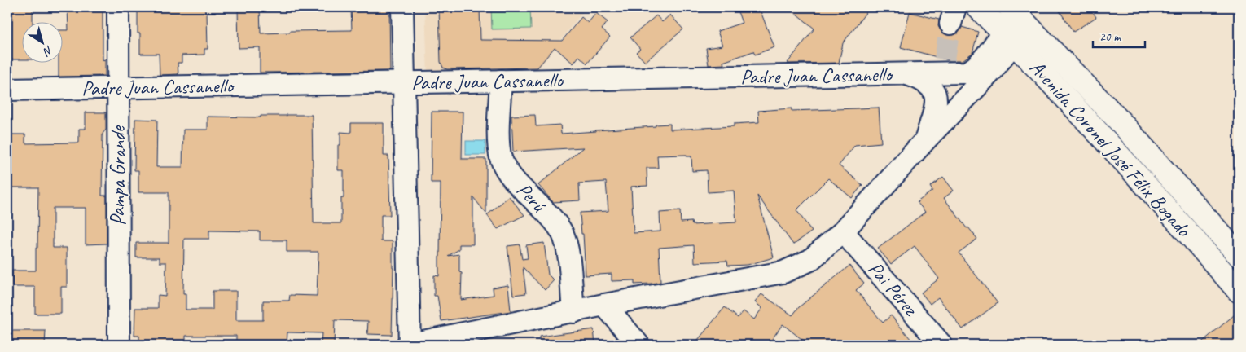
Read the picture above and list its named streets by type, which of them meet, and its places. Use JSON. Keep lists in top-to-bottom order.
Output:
{
  "streets": {
    "main road": ["Avenida Coronel José Félix Bogado"],
    "street": [
      "Padre Juan Cassanello",
      "Pampa Grande",
      "Perú",
      "Pai Pérez"
    ]
  },
  "crossings": [
    ["Padre Juan Cassanello", "Avenida Coronel José Félix Bogado"],
    ["Padre Juan Cassanello", "Pampa Grande"],
    ["Padre Juan Cassanello", "Perú"]
  ],
  "scale_bar": "20 m",
  "north": "bottom right"
}
